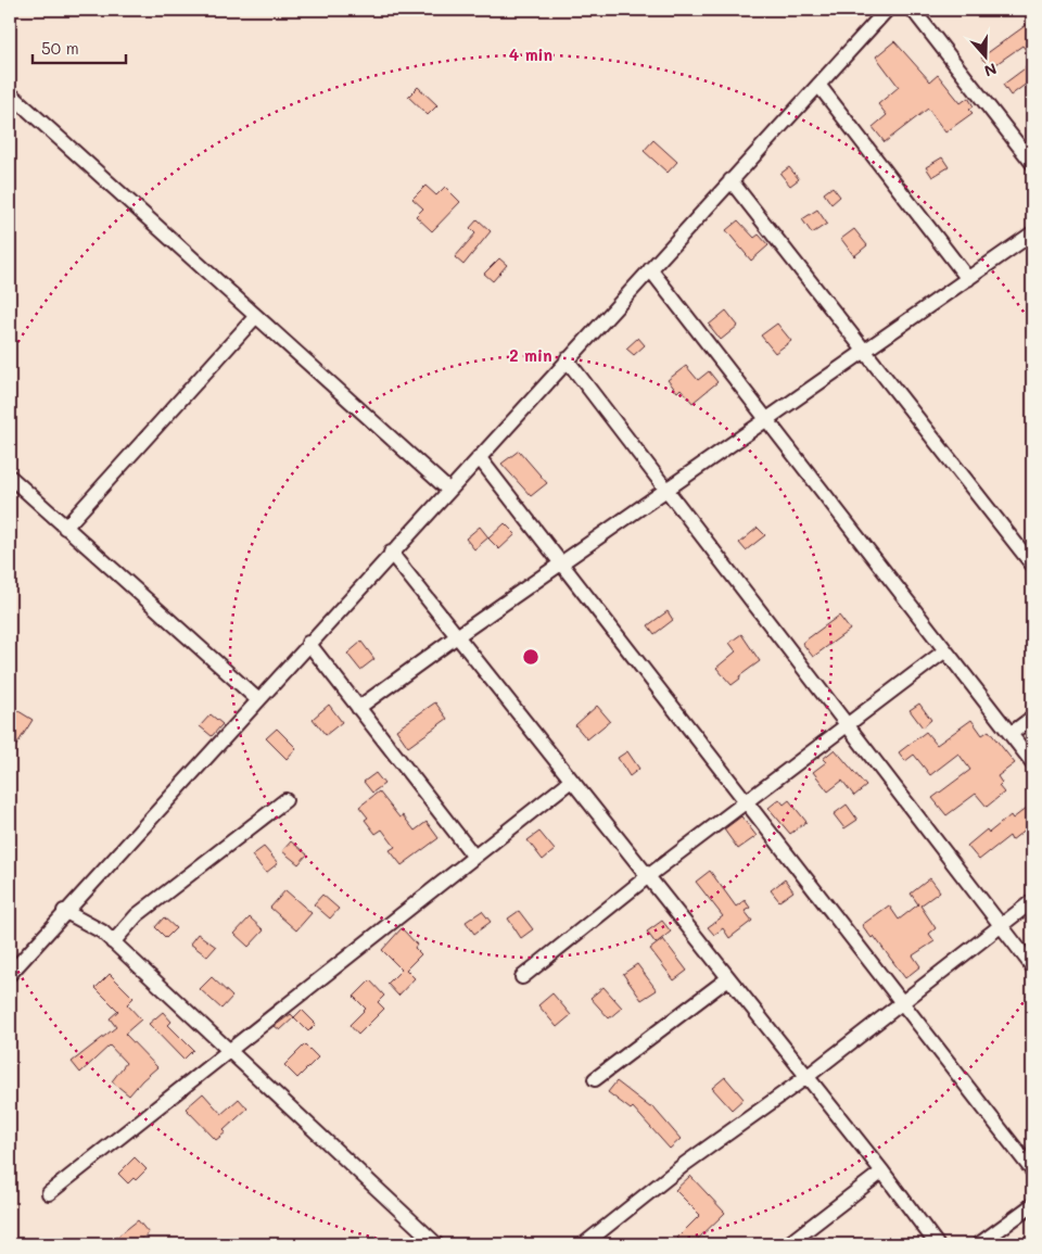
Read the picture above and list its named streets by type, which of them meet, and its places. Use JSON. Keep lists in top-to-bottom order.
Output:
{
  "scale_bar": "50 m",
  "north": "bottom",
  "rings": ["4 min", "2 min"]
}
